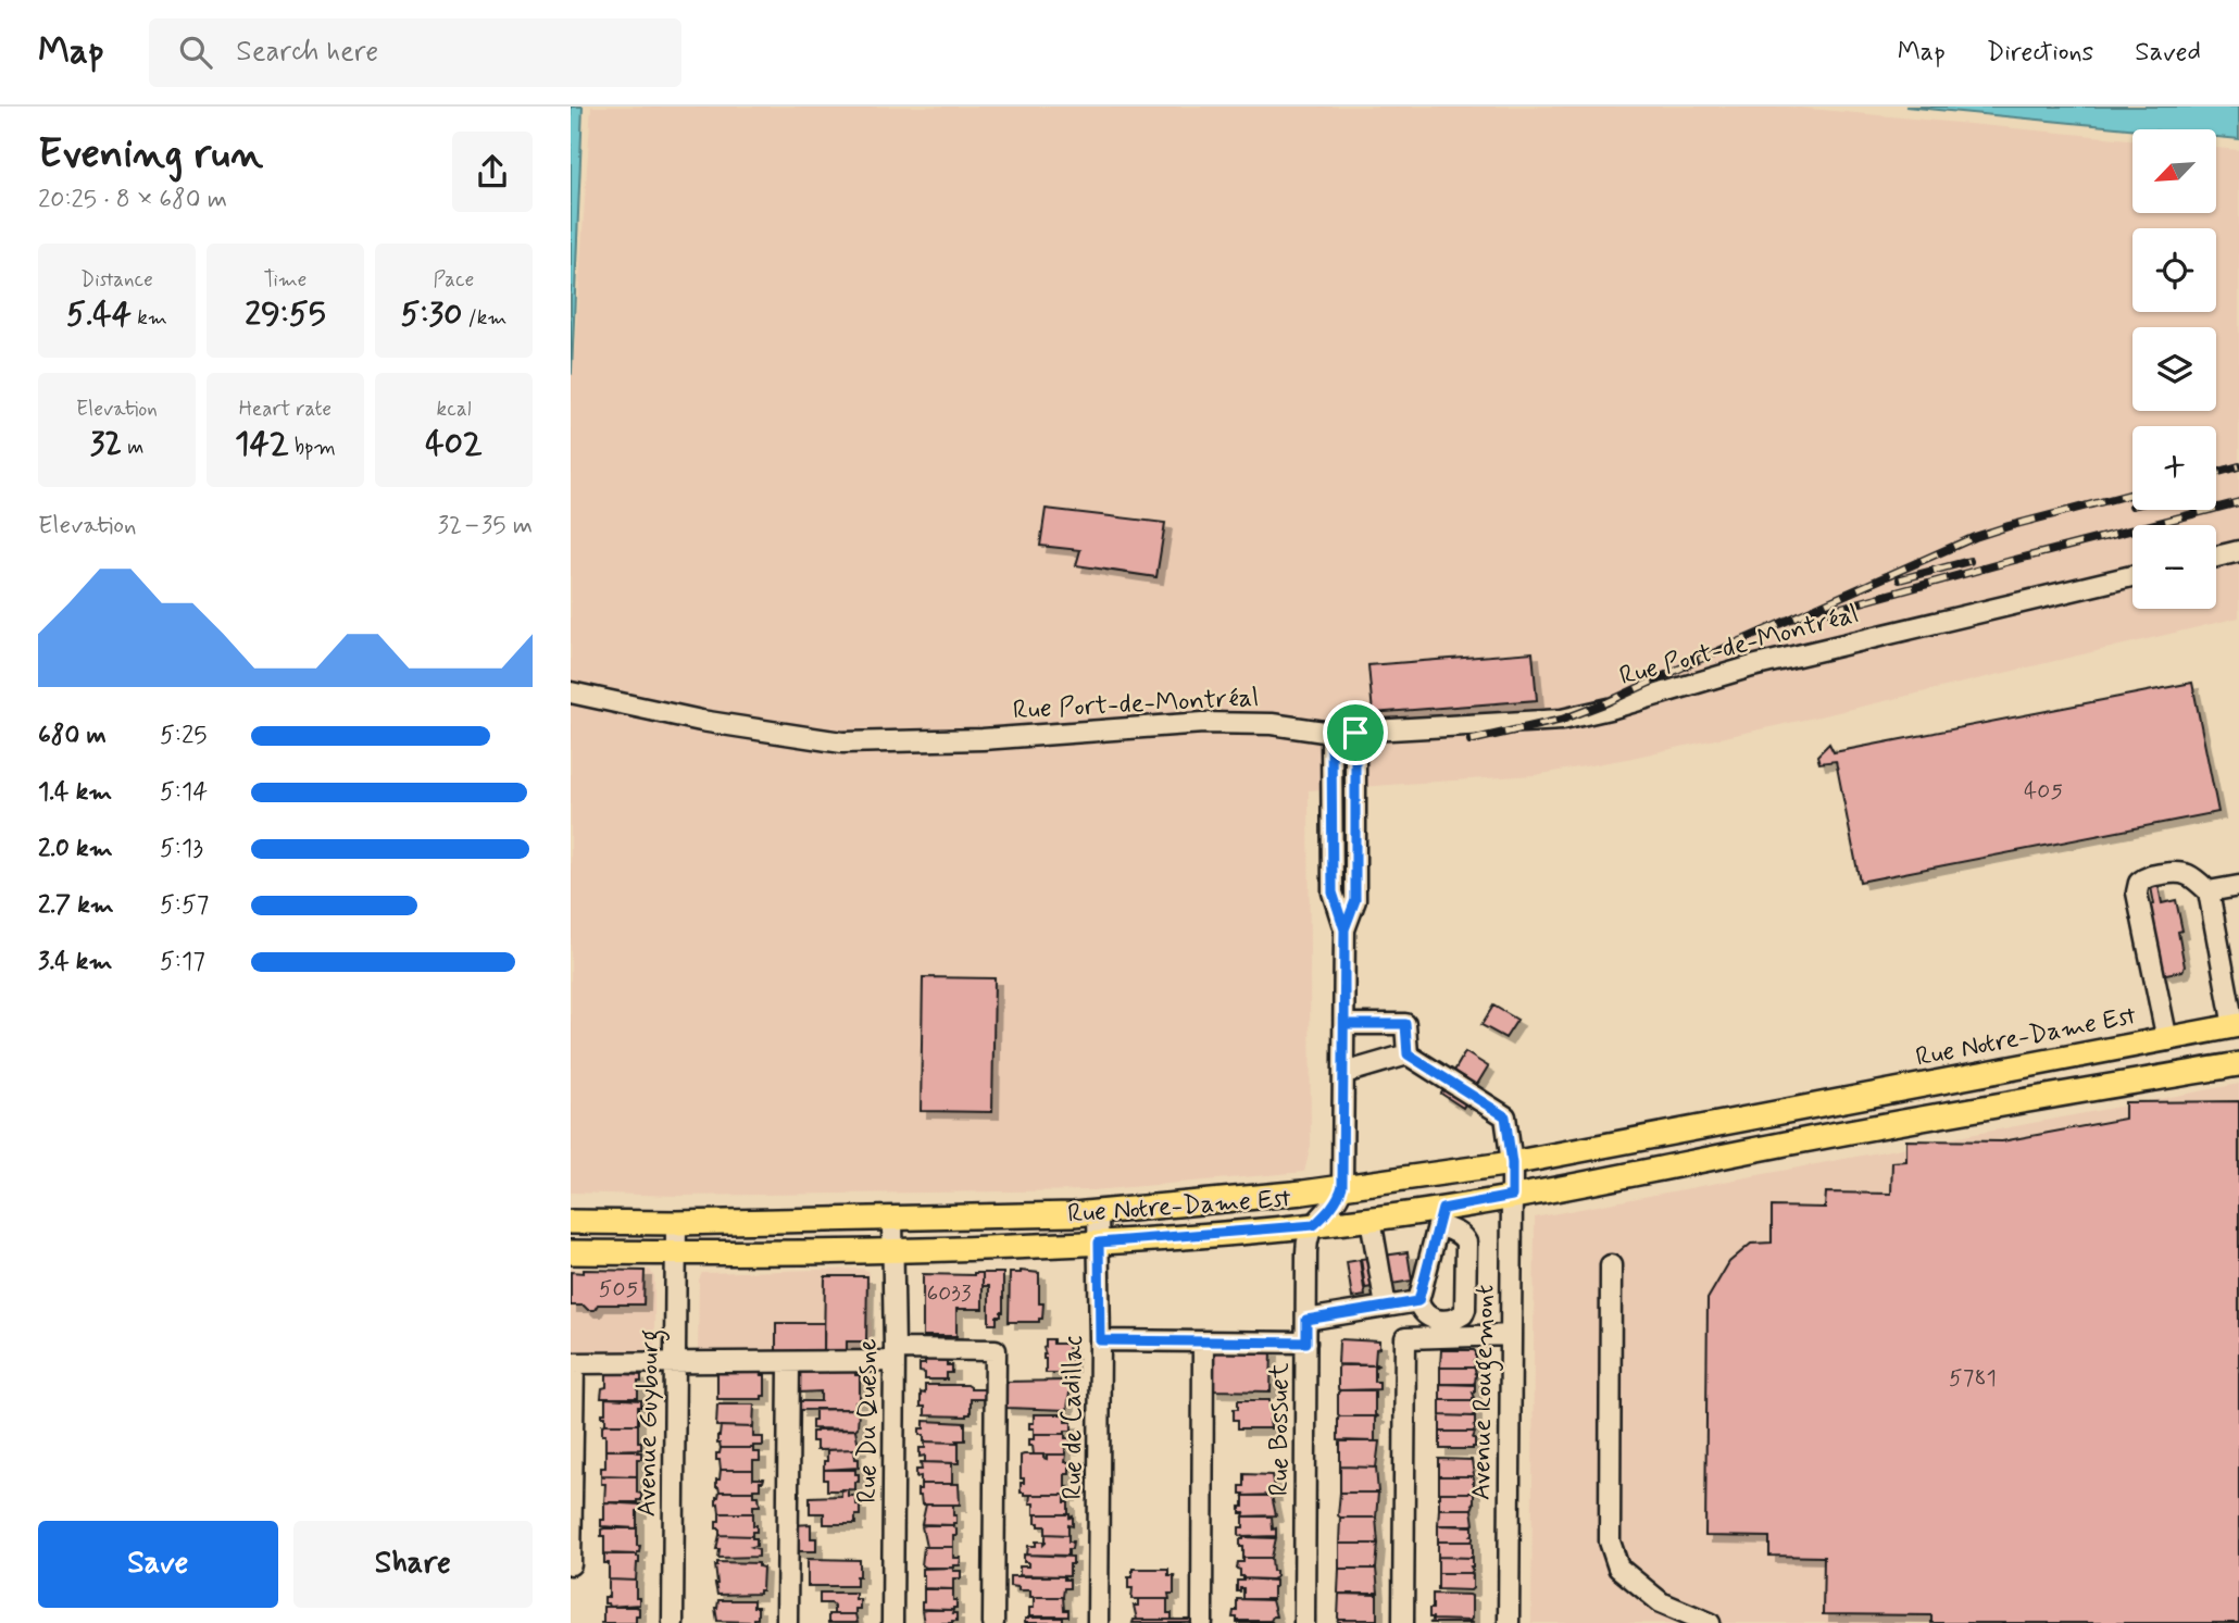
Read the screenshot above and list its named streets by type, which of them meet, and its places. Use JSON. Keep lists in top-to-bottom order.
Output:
{
  "streets": {
    "main road": ["Rue Notre-Dame Est"],
    "street": [
      "Rue Port-de-Montréal",
      "Avenue Rougemont",
      "Rue de Cadillac",
      "Rue Du Quesne",
      "Avenue Guybourg",
      "Rue Bossuet"
    ]
  },
  "crossings": [
    ["Rue Notre-Dame Est", "Avenue Rougemont"],
    ["Rue Notre-Dame Est", "Rue de Cadillac"],
    ["Rue Notre-Dame Est", "Rue Du Quesne"],
    ["Rue Notre-Dame Est", "Avenue Guybourg"],
    ["Rue Notre-Dame Est", "Rue Bossuet"]
  ],
  "house_numbers": [
    "405",
    "505",
    "6033",
    "5781"
  ],
  "north": "bottom left",
  "page": {
    "header": "Map",
    "search": "Search here",
    "nav": ["Map", "Directions", "Saved"],
    "heading": ["Evening run", "20:25 · 8 × 680 m"],
    "map_buttons": ["+", "−"],
    "stats": [
      ["Distance", "5.44 km"],
      ["Time", "29:55"],
      ["Pace", "5:30 /km"],
      ["Elevation", "32 m"],
      ["Heart rate", "142 bpm"],
      ["kcal", "402"]
    ],
    "chart": ["Elevation", "32–35 m"],
    "list": [
      {
        "name": "680 m",
        "note": "5:25"
      },
      {
        "name": "1.4 km",
        "note": "5:14"
      },
      {
        "name": "2.0 km",
        "note": "5:13"
      },
      {
        "name": "2.7 km",
        "note": "5:57"
      },
      {
        "name": "3.4 km",
        "note": "5:17"
      }
    ],
    "buttons": ["Save", "Share"]
  }
}
